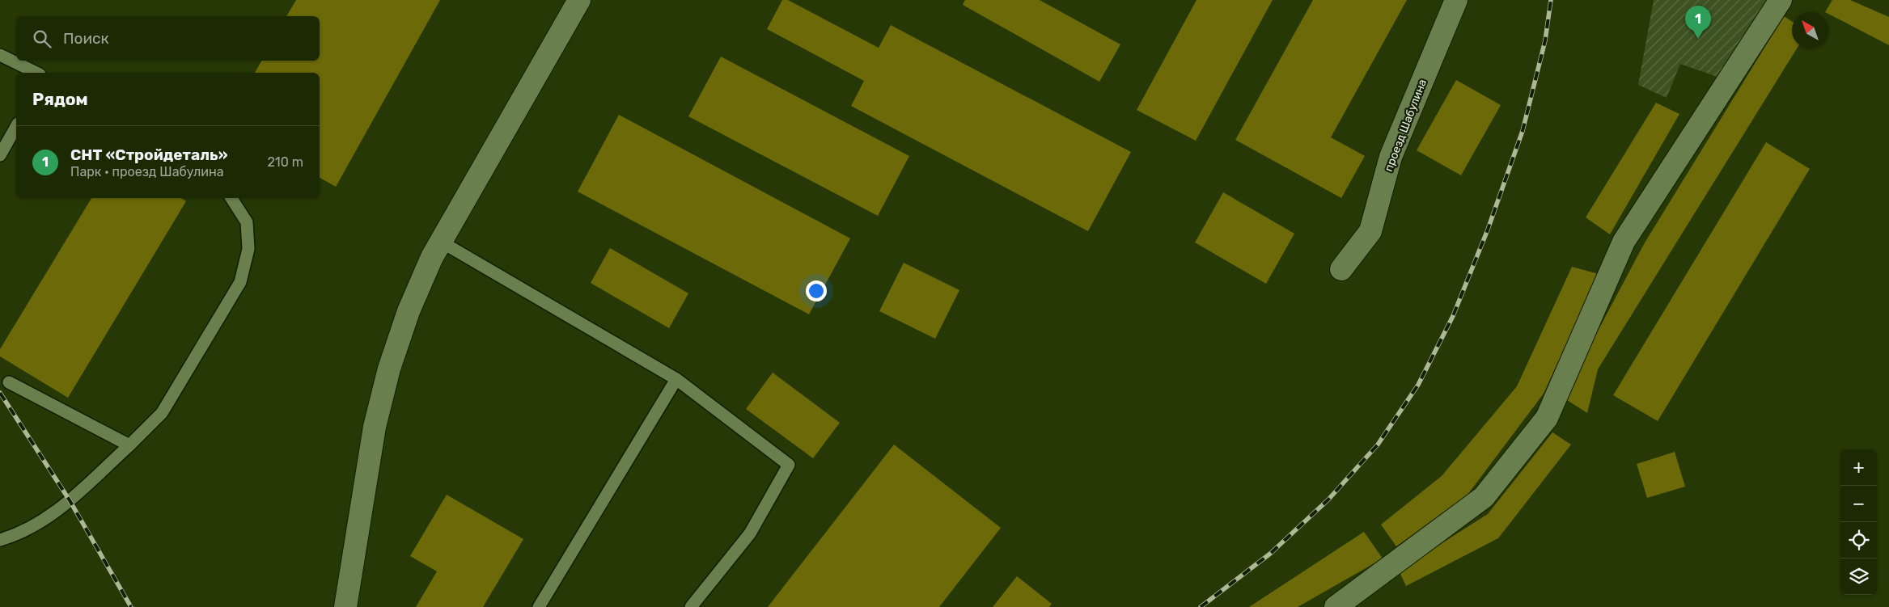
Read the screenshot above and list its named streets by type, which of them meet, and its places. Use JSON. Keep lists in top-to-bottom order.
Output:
{
  "streets": {
    "street": ["проезд Шабулина"]
  },
  "north": "top left",
  "page": {
    "pins": "1",
    "search": "Поиск",
    "heading": "Рядом",
    "list": [
      {
        "mark": "1",
        "name": "СНТ «Стройдеталь»",
        "note": "Парк · проезд Шабулина",
        "value": "210 m"
      }
    ],
    "map_buttons": ["+", "−"]
  }
}
